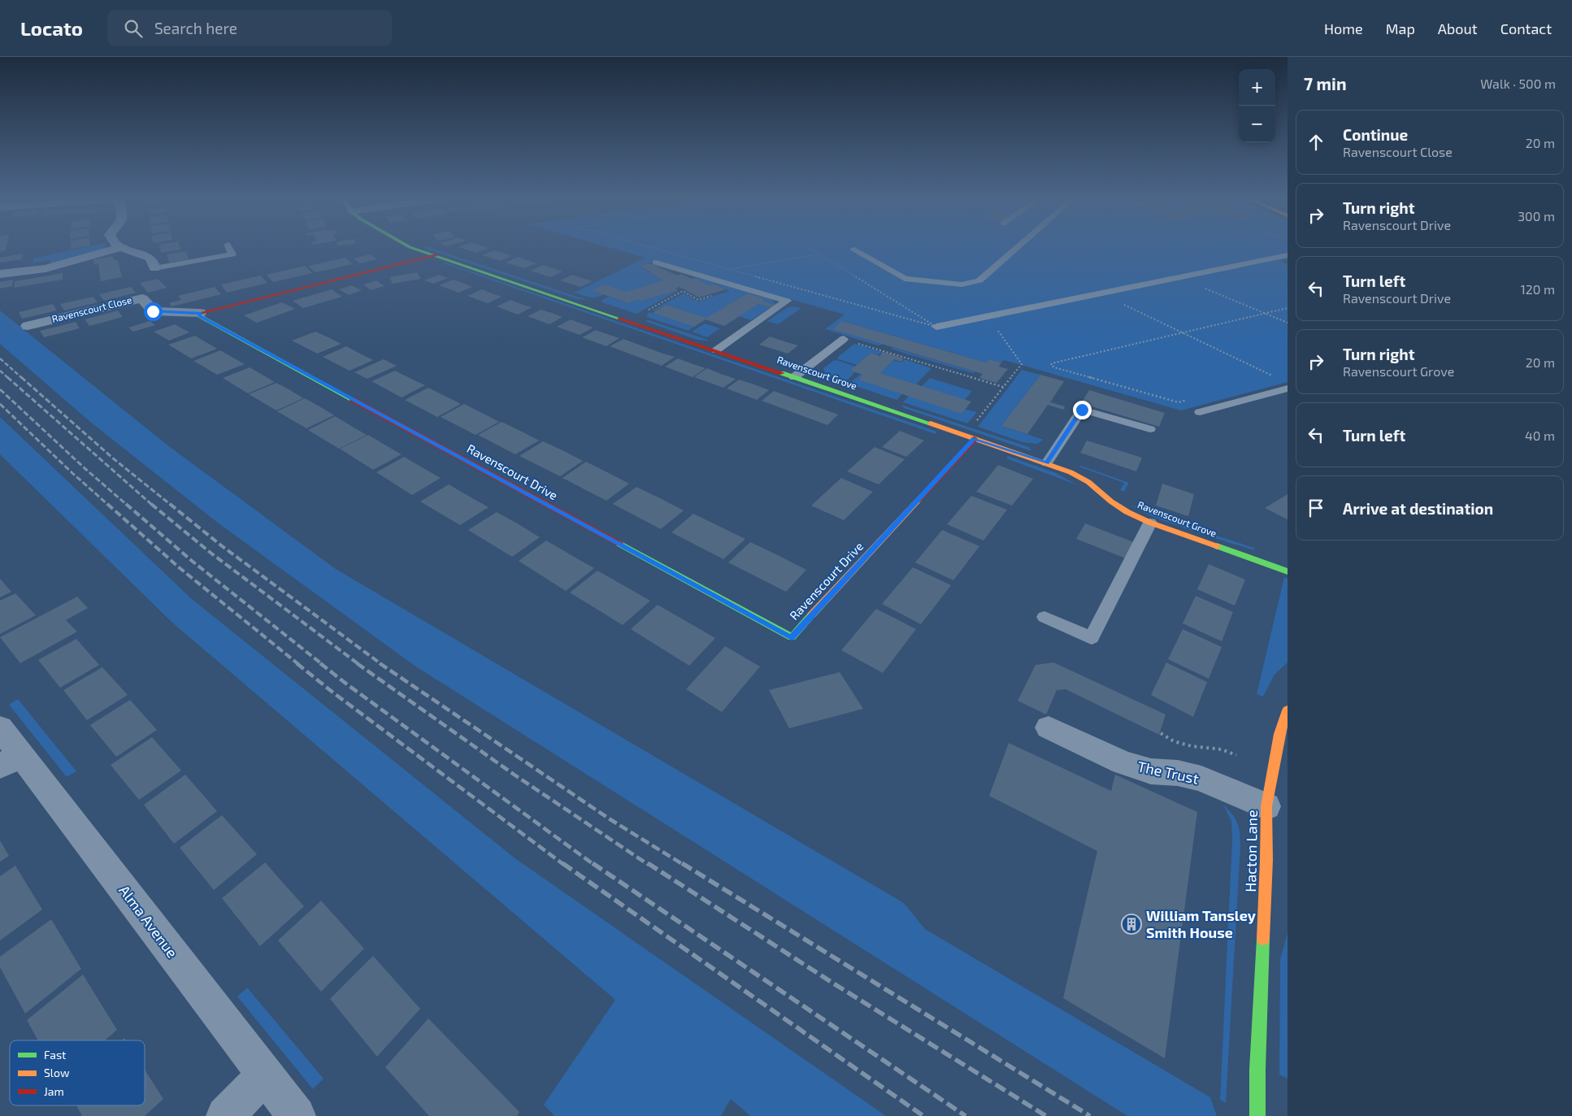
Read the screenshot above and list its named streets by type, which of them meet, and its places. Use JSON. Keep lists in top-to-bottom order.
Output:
{
  "streets": {
    "street": [
      "Ravenscourt Close",
      "Ravenscourt Grove",
      "Ravenscourt Drive",
      "The Trust",
      "Hacton Lane",
      "Alma Avenue"
    ]
  },
  "crossings": [
    ["Ravenscourt Close", "Ravenscourt Drive"],
    ["Ravenscourt Grove", "Ravenscourt Drive"],
    ["The Trust", "Hacton Lane"]
  ],
  "places": {
    "building": ["William Tansley Smith House"]
  },
  "legend": ["Fast", "Slow", "Jam"],
  "page": {
    "header": "Locato",
    "search": "Search here",
    "nav": [
      "Home",
      "Map",
      "About",
      "Contact"
    ],
    "heading": ["7 min", "Walk · 500 m"],
    "map_buttons": ["+", "−"],
    "list": [
      ["Continue", "Ravenscourt Close", "20 m"],
      ["Turn right", "Ravenscourt Drive", "300 m"],
      ["Turn left", "Ravenscourt Drive", "120 m"],
      ["Turn right", "Ravenscourt Grove", "20 m"],
      ["Turn left", "40 m"],
      "Arrive at destination"
    ]
  }
}
